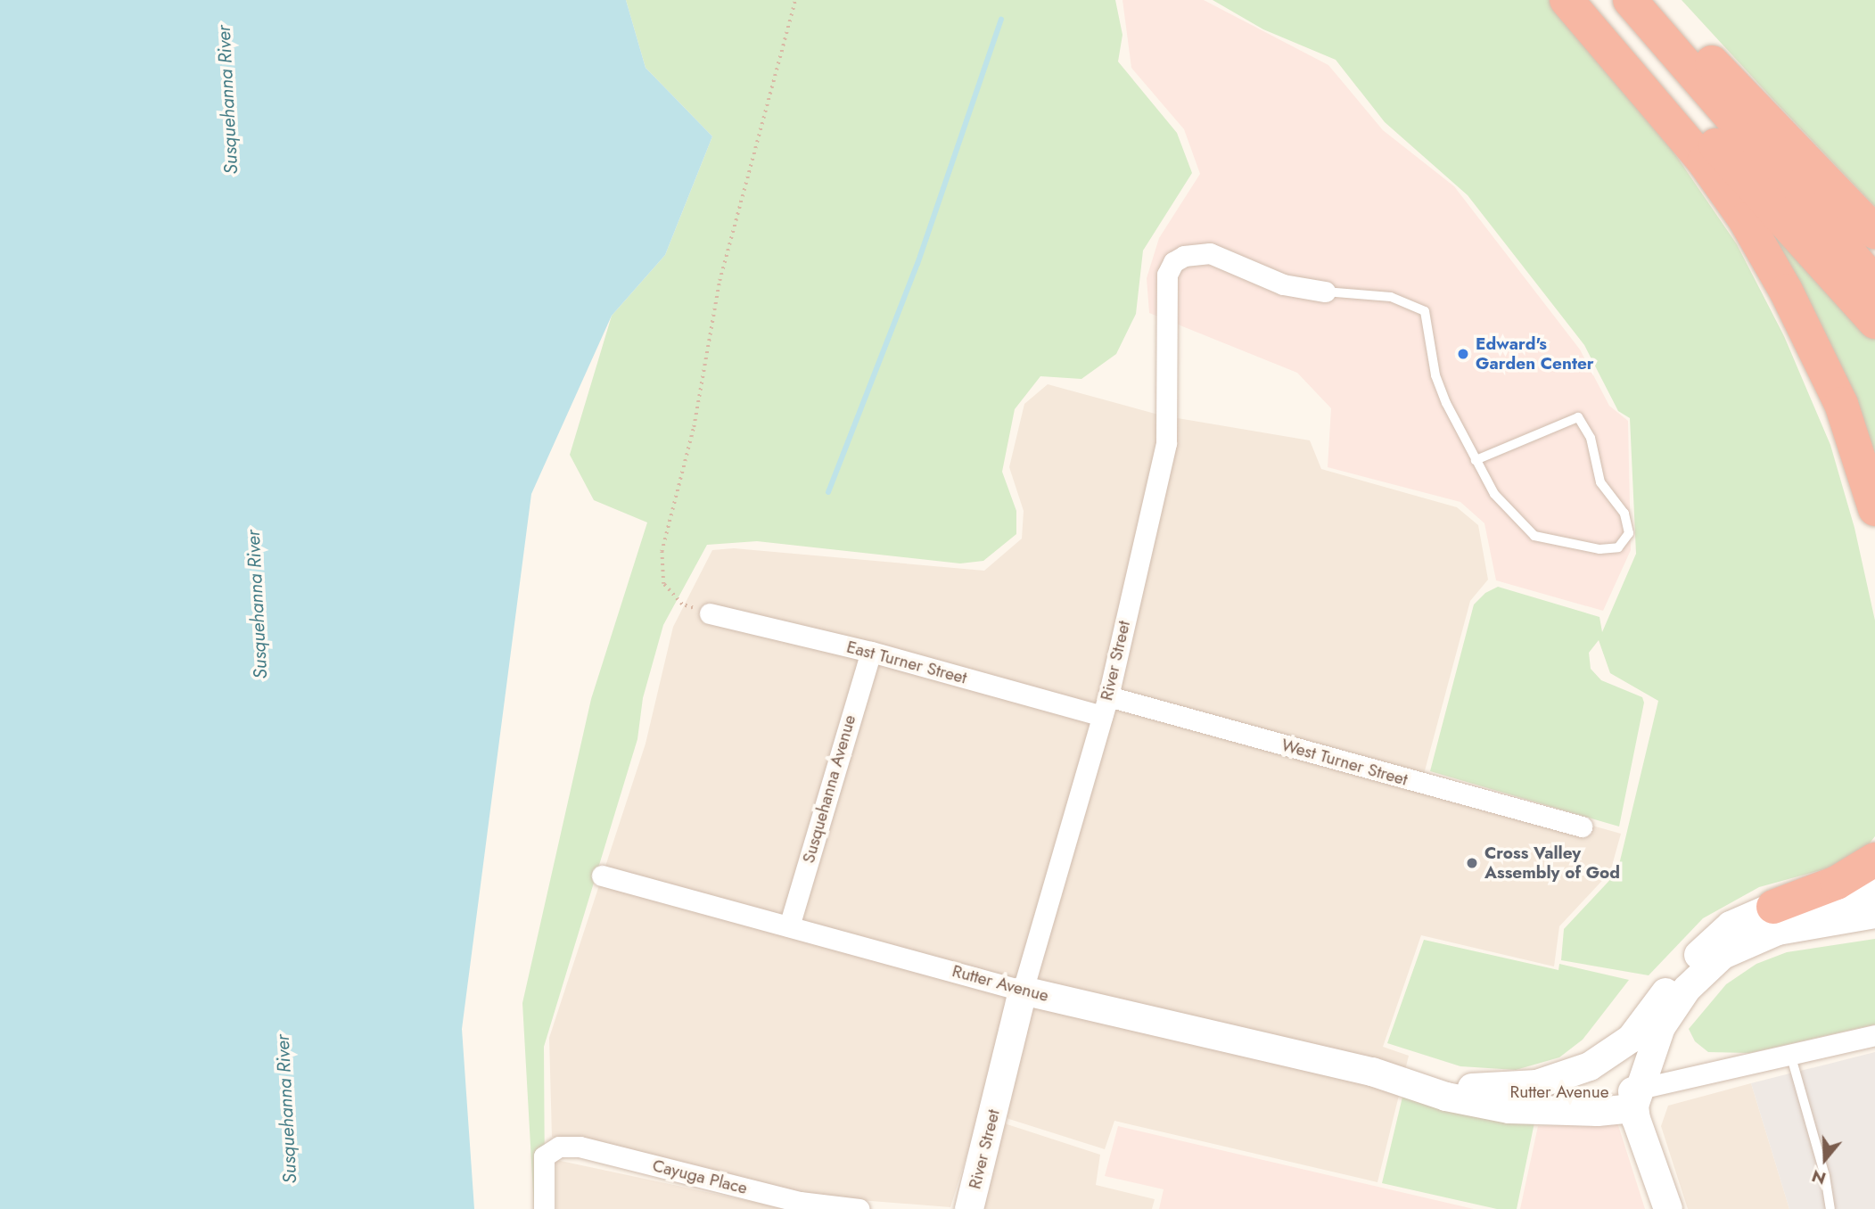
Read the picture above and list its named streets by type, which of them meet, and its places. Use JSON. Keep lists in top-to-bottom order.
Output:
{
  "streets": {
    "street": [
      "River Street",
      "East Turner Street",
      "West Turner Street",
      "Susquehanna Avenue",
      "Rutter Avenue",
      "Cayuga Place"
    ]
  },
  "crossings": [
    ["River Street", "East Turner Street"],
    ["River Street", "West Turner Street"],
    ["River Street", "Rutter Avenue"],
    ["East Turner Street", "Susquehanna Avenue"],
    ["Susquehanna Avenue", "Rutter Avenue"]
  ],
  "water": ["Susquehanna River"],
  "places": ["Edward's Garden Center", "Cross Valley Assembly of God"],
  "north": "bottom"
}
